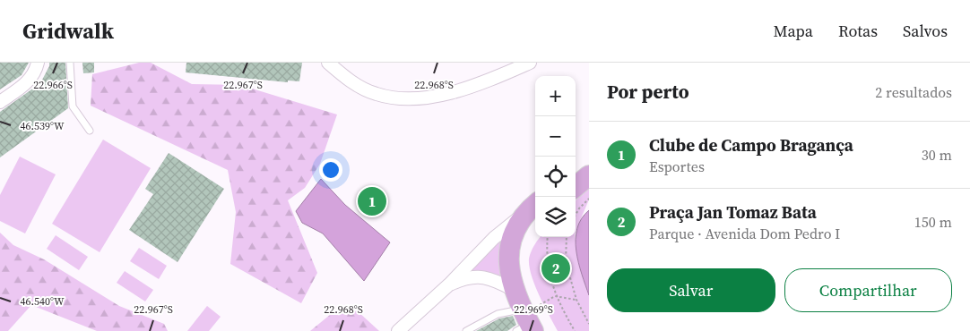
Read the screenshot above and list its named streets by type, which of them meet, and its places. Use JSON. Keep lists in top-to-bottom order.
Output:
{
  "page": {
    "header": "Gridwalk",
    "nav": ["Mapa", "Rotas", "Salvos"],
    "heading": ["Por perto", "2 resultados"],
    "map_buttons": ["+", "−"],
    "list": [
      {
        "mark": "1",
        "name": "Clube de Campo Bragança",
        "note": "Esportes",
        "value": "30 m"
      },
      {
        "mark": "2",
        "name": "Praça Jan Tomaz Bata",
        "note": "Parque · Avenida Dom Pedro I",
        "value": "150 m"
      }
    ],
    "pins": ["1", "2"],
    "buttons": ["Salvar", "Compartilhar"]
  },
  "coordinates": [
    "22.966°S",
    "22.967°S",
    "22.968°S",
    "46.539°W",
    "46.540°W",
    "22.969°S"
  ]
}
